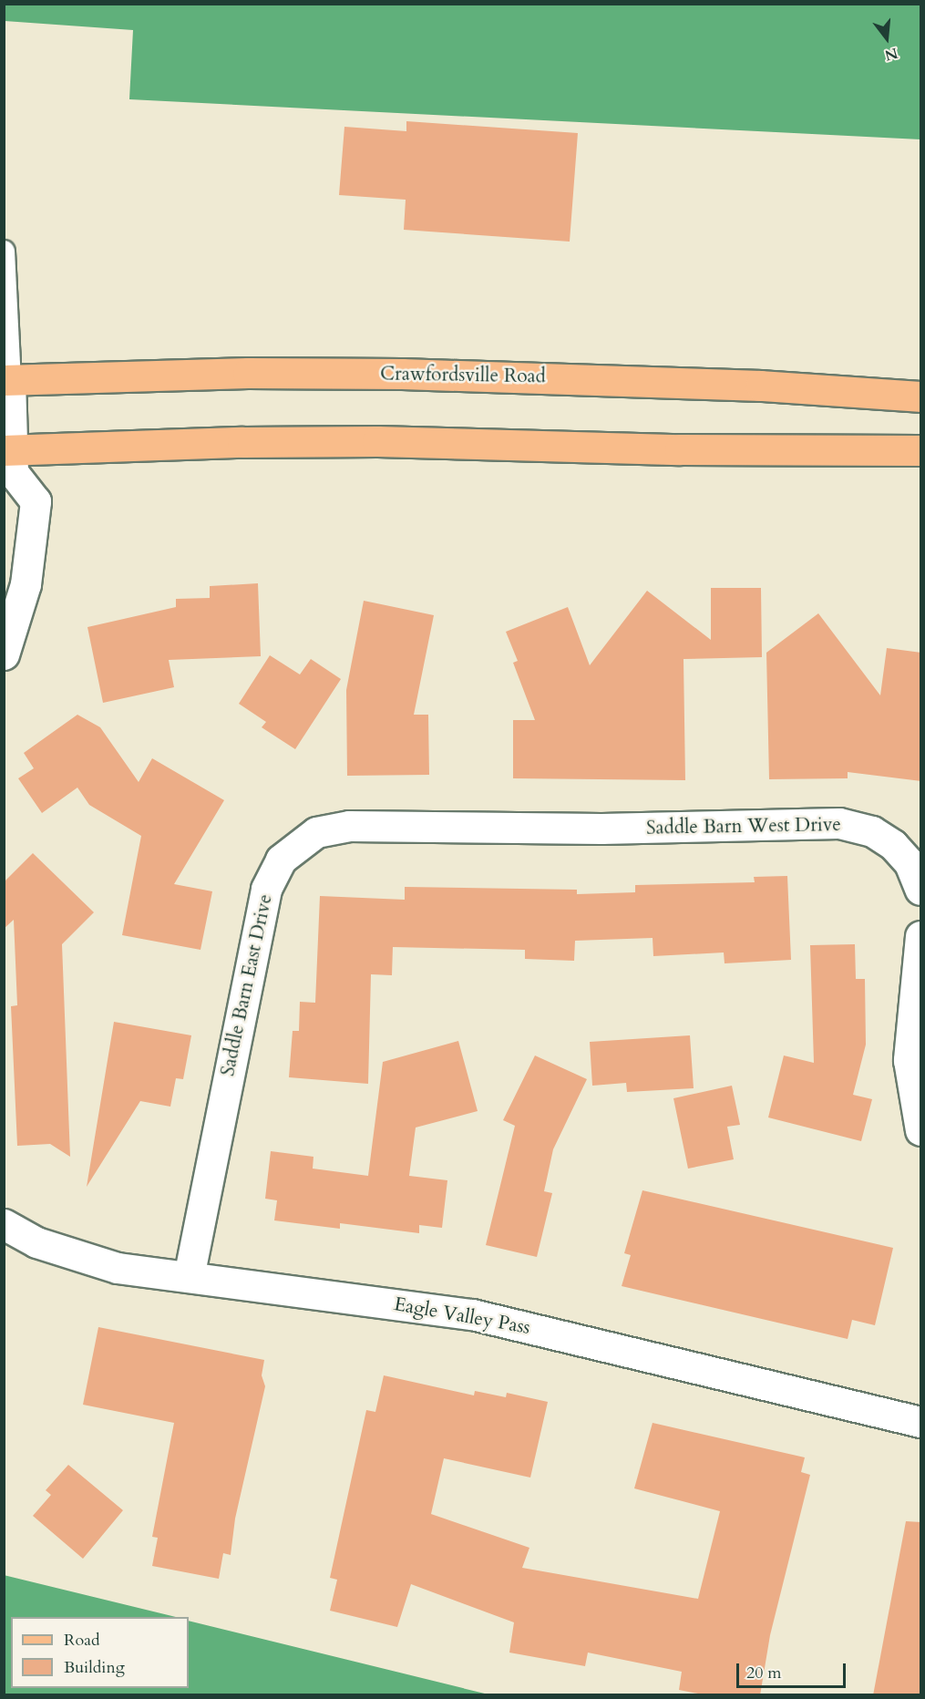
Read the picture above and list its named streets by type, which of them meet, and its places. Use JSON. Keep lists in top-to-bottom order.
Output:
{
  "streets": {
    "main road": ["Crawfordsville Road"],
    "street": ["Saddle Barn West Drive", "Saddle Barn East Drive", "Eagle Valley Pass"]
  },
  "crossings": [
    ["Saddle Barn West Drive", "Saddle Barn East Drive"],
    ["Saddle Barn East Drive", "Eagle Valley Pass"]
  ],
  "legend": ["Road", "Building"],
  "scale_bar": "20 m",
  "north": "bottom"
}
